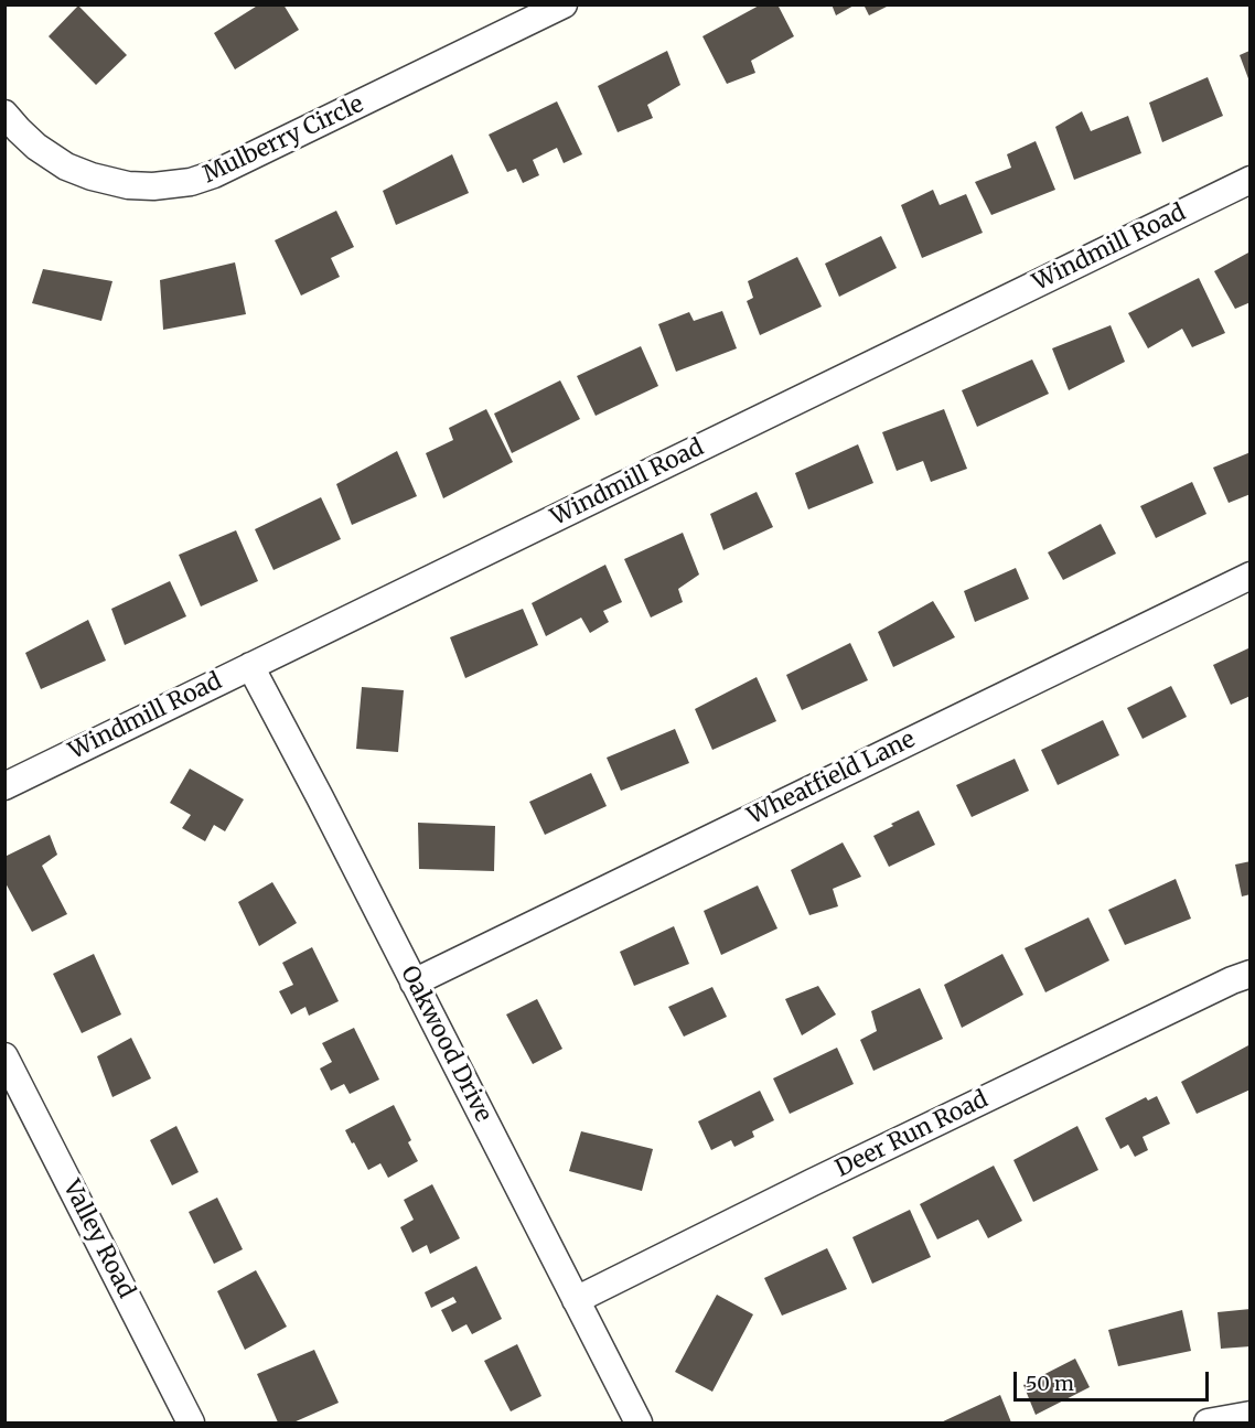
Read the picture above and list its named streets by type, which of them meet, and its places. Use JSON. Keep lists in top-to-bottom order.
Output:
{
  "streets": {
    "street": [
      "Mulberry Circle",
      "Windmill Road",
      "Wheatfield Lane",
      "Oakwood Drive",
      "Deer Run Road",
      "Valley Road"
    ]
  },
  "crossings": [
    ["Windmill Road", "Oakwood Drive"],
    ["Wheatfield Lane", "Oakwood Drive"],
    ["Oakwood Drive", "Deer Run Road"]
  ],
  "scale_bar": "50 m"
}
